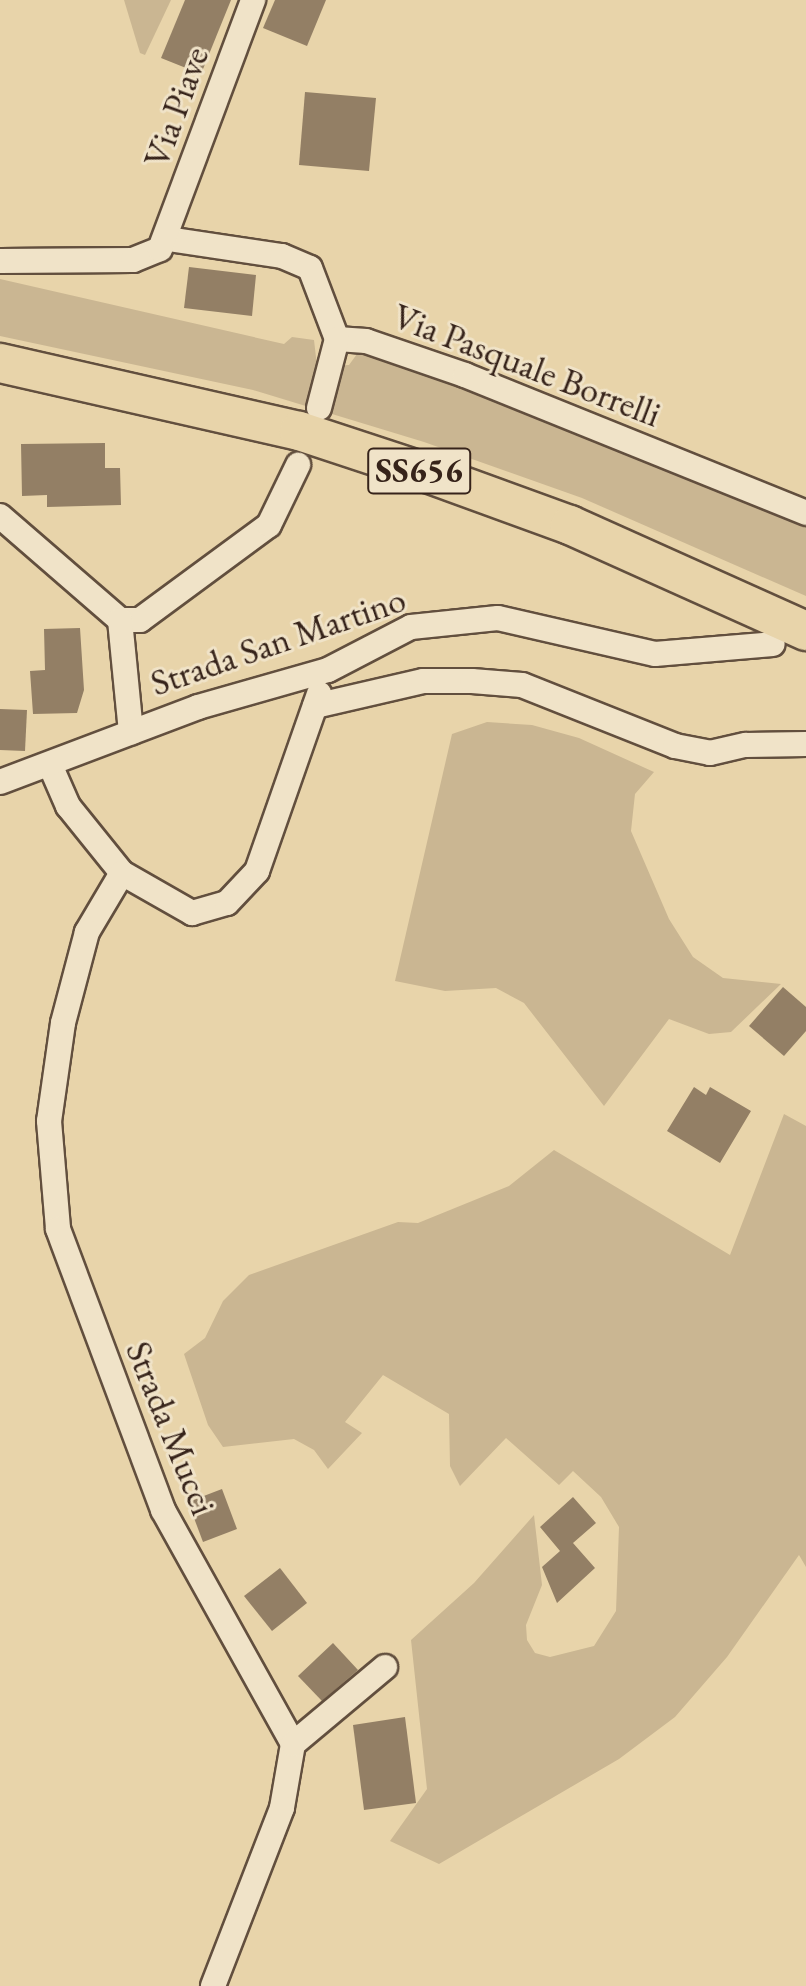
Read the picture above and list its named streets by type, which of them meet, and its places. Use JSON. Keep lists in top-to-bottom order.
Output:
{
  "streets": {
    "highway": ["SS656"],
    "street": [
      "Via Piave",
      "Via Pasquale Borrelli",
      "Strada San Martino",
      "Strada Mucci"
    ]
  },
  "crossings": [
    ["Via Piave", "Via Pasquale Borrelli"],
    ["SS656", "Strada San Martino"]
  ]
}
